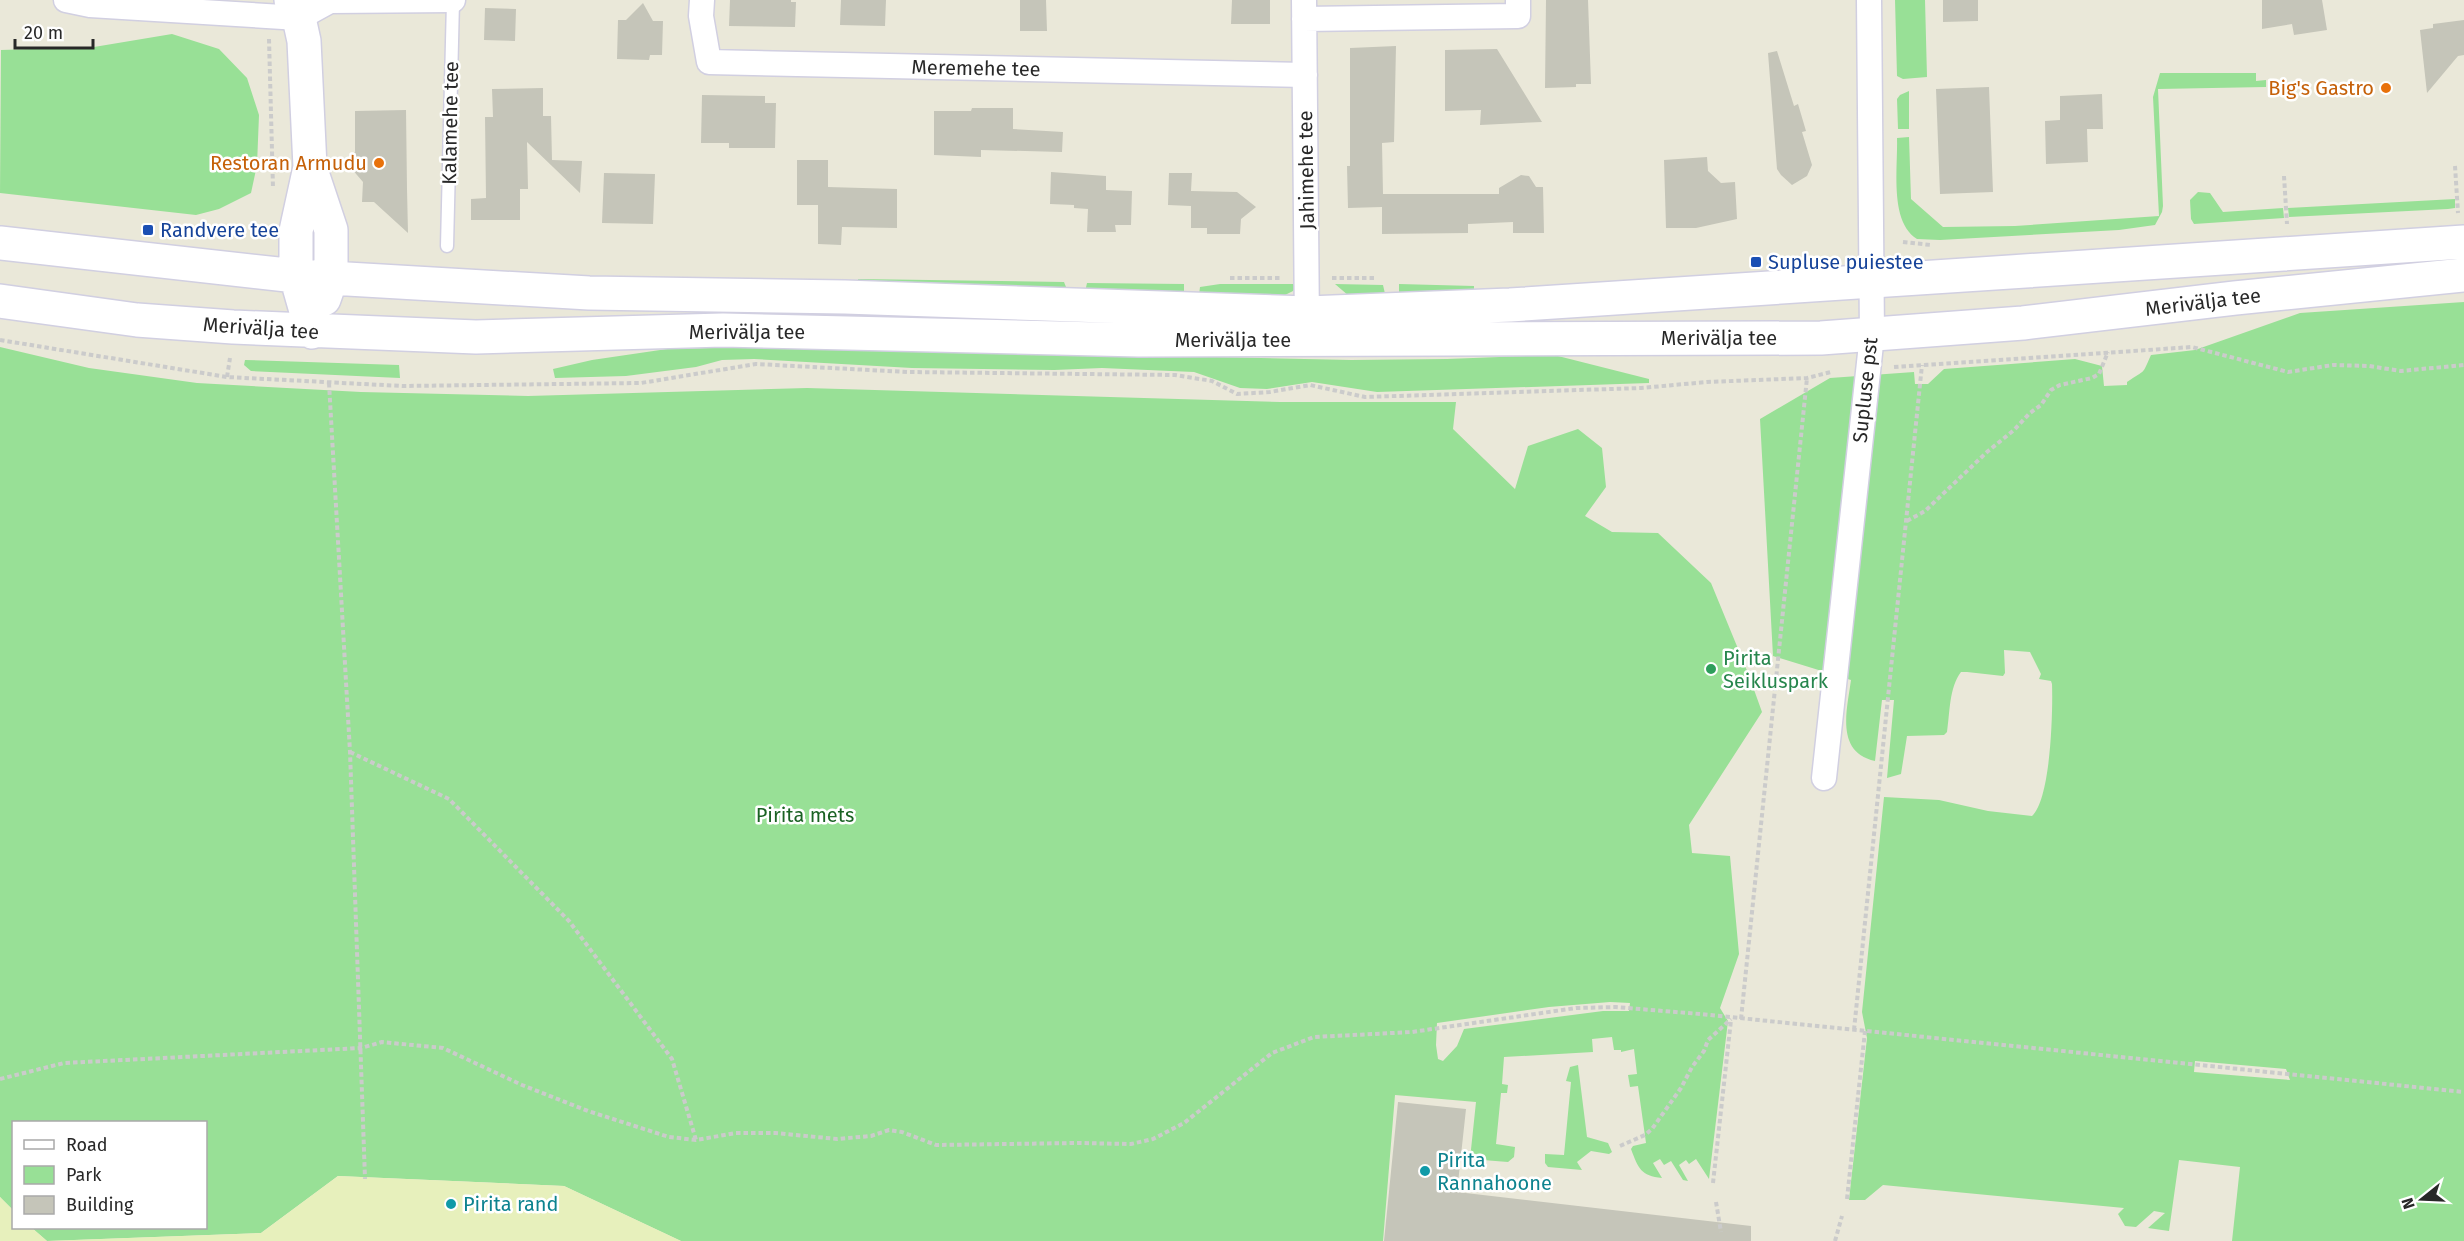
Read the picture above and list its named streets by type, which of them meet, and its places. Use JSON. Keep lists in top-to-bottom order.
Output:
{
  "streets": {
    "main road": ["Merivälja tee"],
    "street": ["Meremehe tee", "Jahimehe tee", "Supluse pst"],
    "lane": ["Kalamehe tee"]
  },
  "crossings": [
    ["Meremehe tee", "Jahimehe tee"],
    ["Jahimehe tee", "Merivälja tee"],
    ["Merivälja tee", "Supluse pst"]
  ],
  "parks": ["Pirita mets"],
  "places": {
    "other": [
      "Big's Gastro",
      "Restoran Armudu",
      "Pirita Seikluspark",
      "Pirita Rannahoone",
      "Pirita rand"
    ],
    "transit": ["Randvere tee", "Supluse puiestee"]
  },
  "legend": ["Road", "Park", "Building"],
  "scale_bar": "20 m",
  "north": "left"
}
